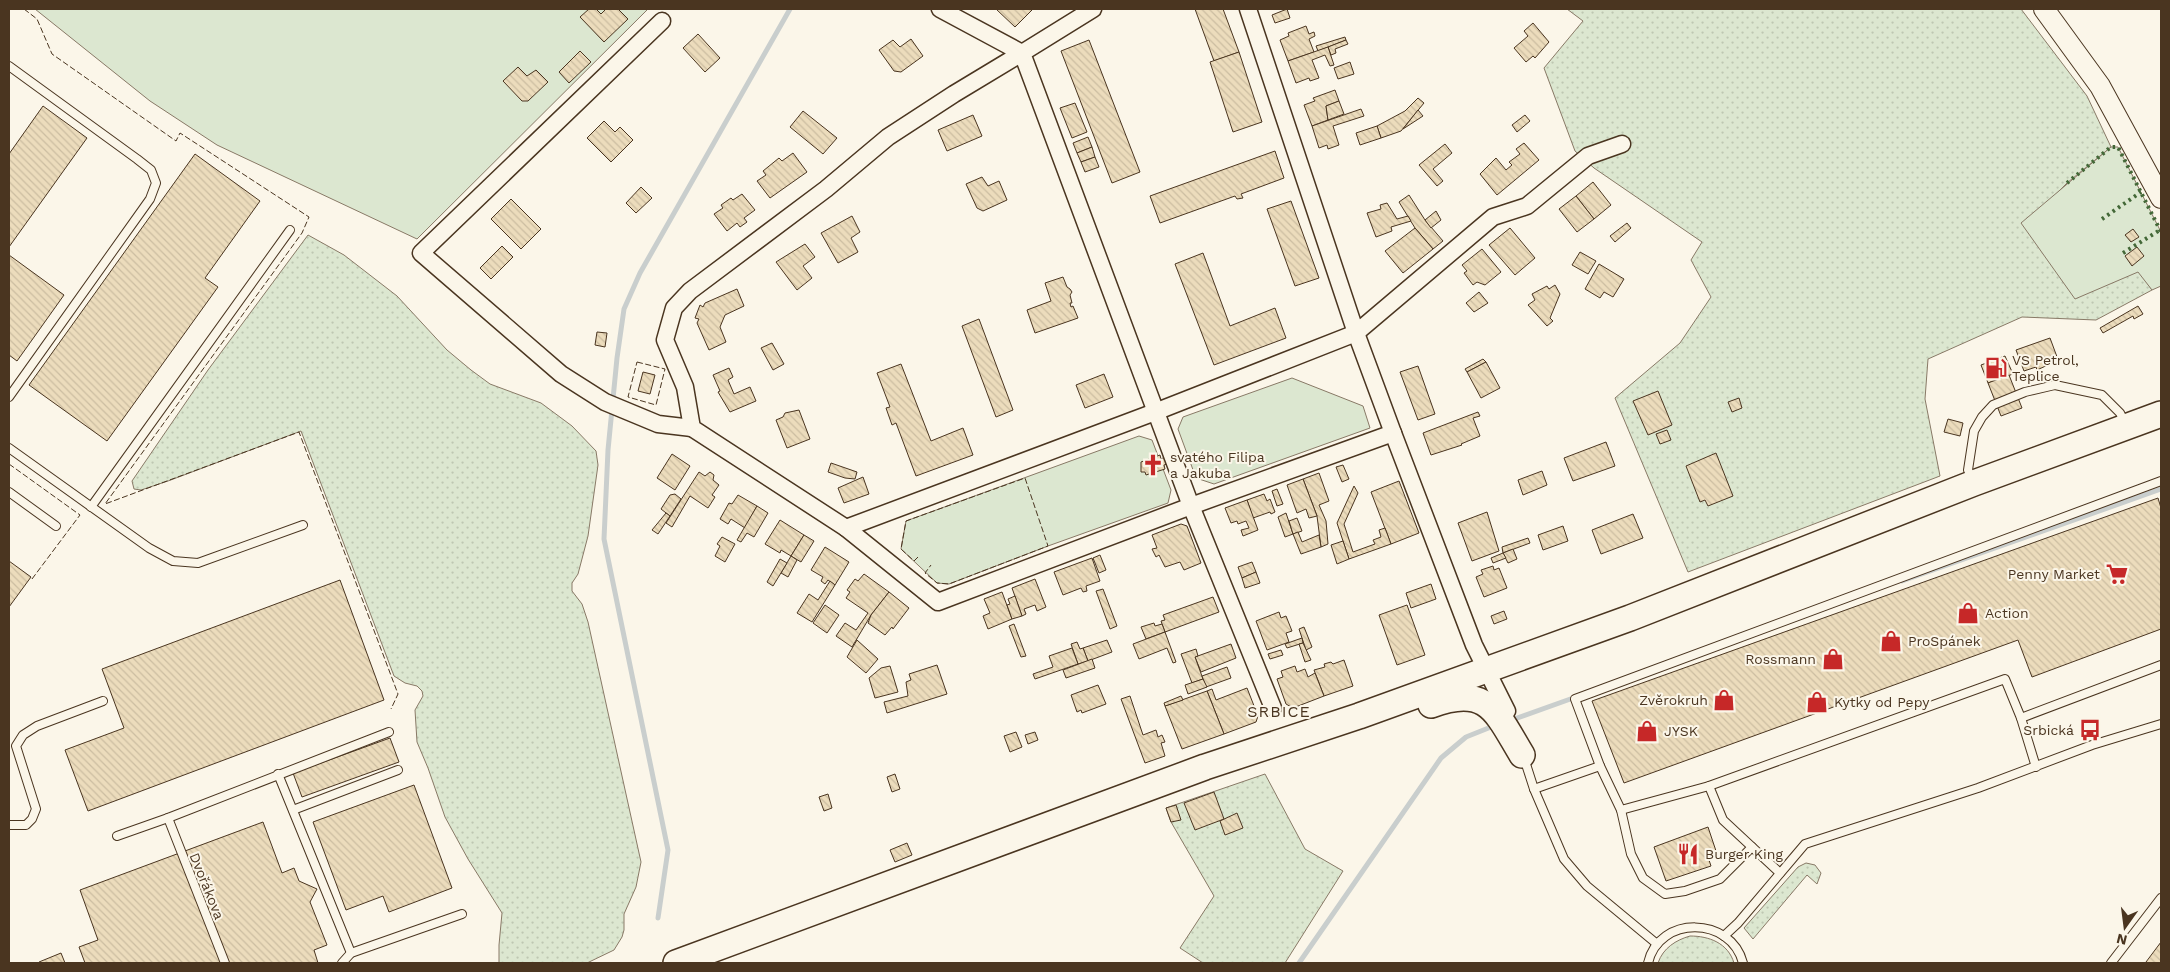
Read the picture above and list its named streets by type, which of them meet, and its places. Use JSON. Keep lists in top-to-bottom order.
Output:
{
  "streets": {
    "lane": ["Dvořákova"]
  },
  "districts": ["SRBICE"],
  "places": {
    "fuel station": ["VS Petrol, Teplice"],
    "church": ["svatého Filipa a Jakuba"],
    "supermarket": ["Penny Market"],
    "shop": [
      "Action",
      "ProSpánek",
      "Rossmann",
      "Zvěrokruh",
      "Kytky od Pepy",
      "JYSK"
    ],
    "bus stop": ["Srbická"],
    "restaurant": ["Burger King"]
  },
  "north": "bottom"
}
